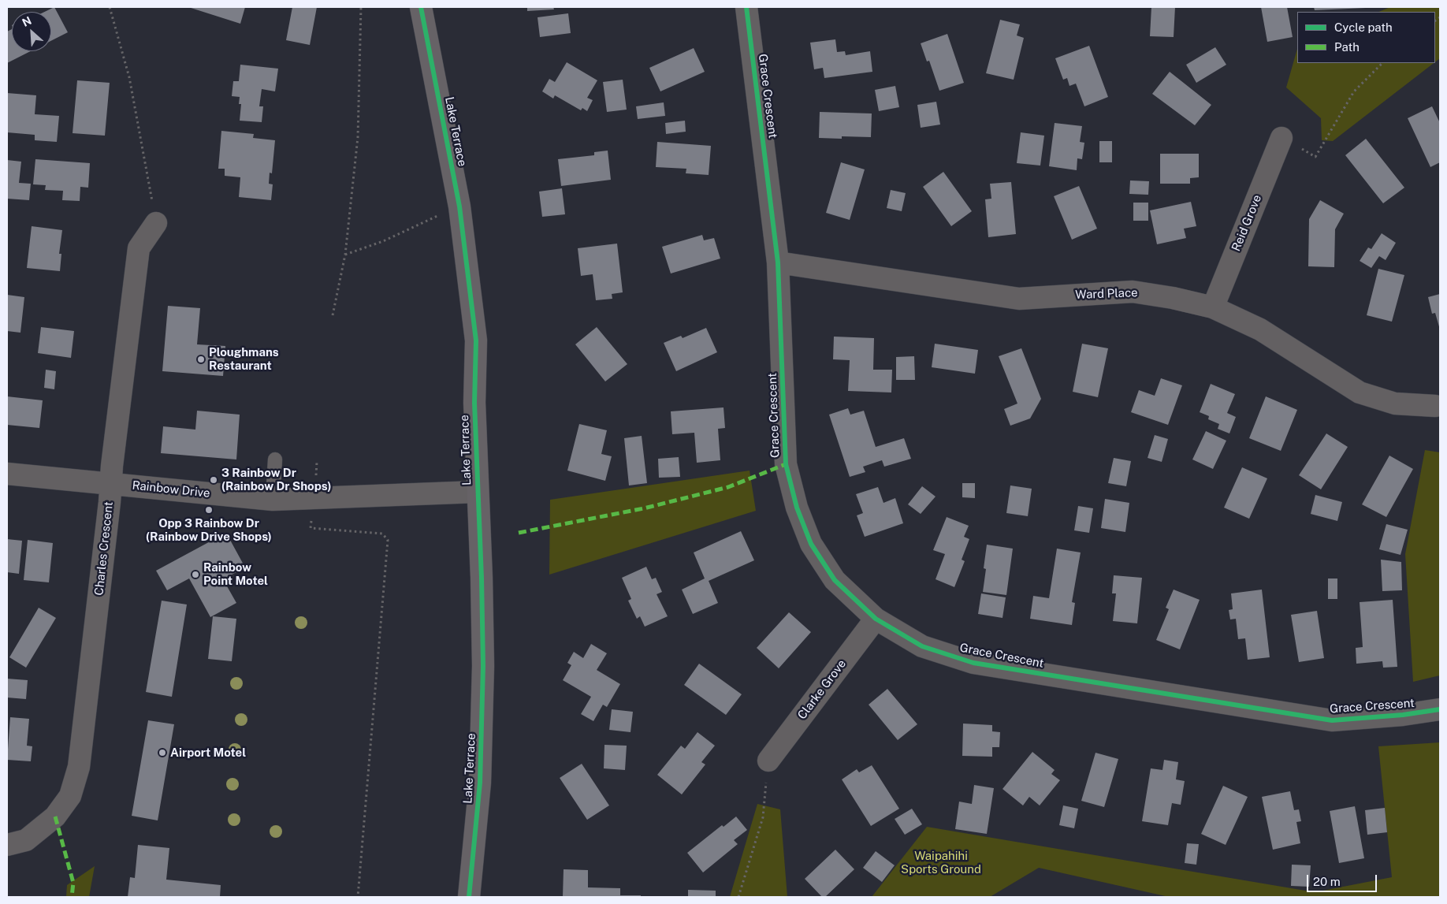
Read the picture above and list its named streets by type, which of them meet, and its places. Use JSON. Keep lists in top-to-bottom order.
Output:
{
  "streets": {
    "main road": ["Lake Terrace"],
    "street": [
      "Grace Crescent",
      "Reid Grove",
      "Ward Place",
      "Rainbow Drive",
      "Charles Crescent",
      "Clarke Grove"
    ]
  },
  "crossings": [
    ["Grace Crescent", "Ward Place"],
    ["Grace Crescent", "Clarke Grove"],
    ["Lake Terrace", "Rainbow Drive"],
    ["Reid Grove", "Ward Place"],
    ["Rainbow Drive", "Charles Crescent"]
  ],
  "parks": ["Waipahihi Sports Ground"],
  "places": [
    "Ploughmans Restaurant",
    "3 Rainbow Dr (Rainbow Dr Shops)",
    "Opp 3 Rainbow Dr (Rainbow Drive Shops)",
    "Rainbow Point Motel",
    "Airport Motel"
  ],
  "legend": ["Cycle path", "Path"],
  "scale_bar": "20 m",
  "north": "top left"
}
